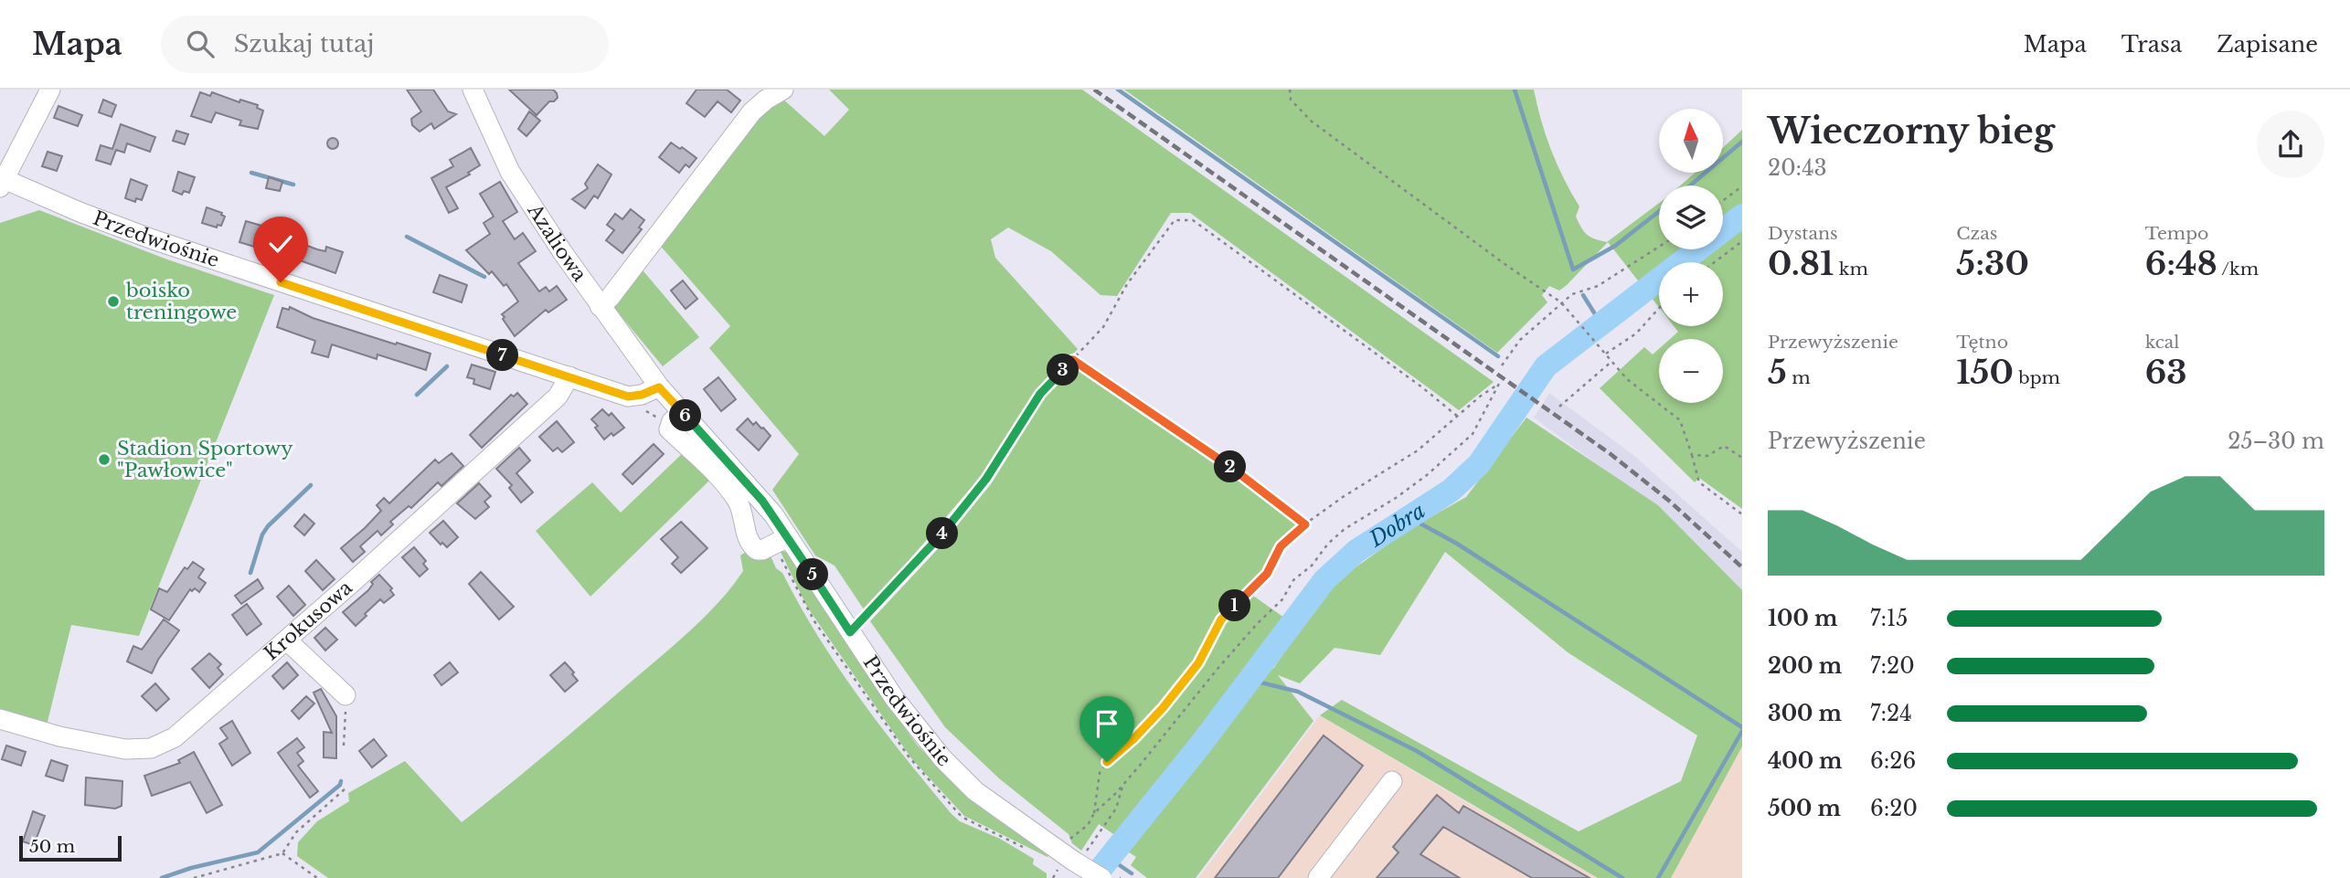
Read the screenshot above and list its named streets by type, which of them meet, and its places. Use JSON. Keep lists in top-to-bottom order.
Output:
{
  "streets": {
    "street": ["Przedwiośnie", "Azaliowa", "Krokusowa"]
  },
  "crossings": [
    ["Przedwiośnie", "Azaliowa"],
    ["Przedwiośnie", "Krokusowa"]
  ],
  "water": ["Dobra"],
  "places": ["boisko treningowe", "Stadion Sportowy \"Pawłowice\""],
  "scale_bar": "50 m",
  "north": "top",
  "page": {
    "header": "Mapa",
    "search": "Szukaj tutaj",
    "nav": ["Mapa", "Trasa", "Zapisane"],
    "heading": ["Wieczorny bieg", "20:43"],
    "map_buttons": ["+", "−"],
    "stats": [
      ["Dystans", "0.81 km"],
      ["Czas", "5:30"],
      ["Tempo", "6:48 /km"],
      ["Przewyższenie", "5 m"],
      ["Tętno", "150 bpm"],
      ["kcal", "63"]
    ],
    "pins": [
      "7",
      "3",
      "6",
      "2",
      "4",
      "5",
      "1"
    ],
    "chart": ["Przewyższenie", "25–30 m"],
    "list": [
      {
        "name": "100 m",
        "note": "7:15"
      },
      {
        "name": "200 m",
        "note": "7:20"
      },
      {
        "name": "300 m",
        "note": "7:24"
      },
      {
        "name": "400 m",
        "note": "6:26"
      },
      {
        "name": "500 m",
        "note": "6:20"
      }
    ],
    "scale": "50 m"
  }
}
